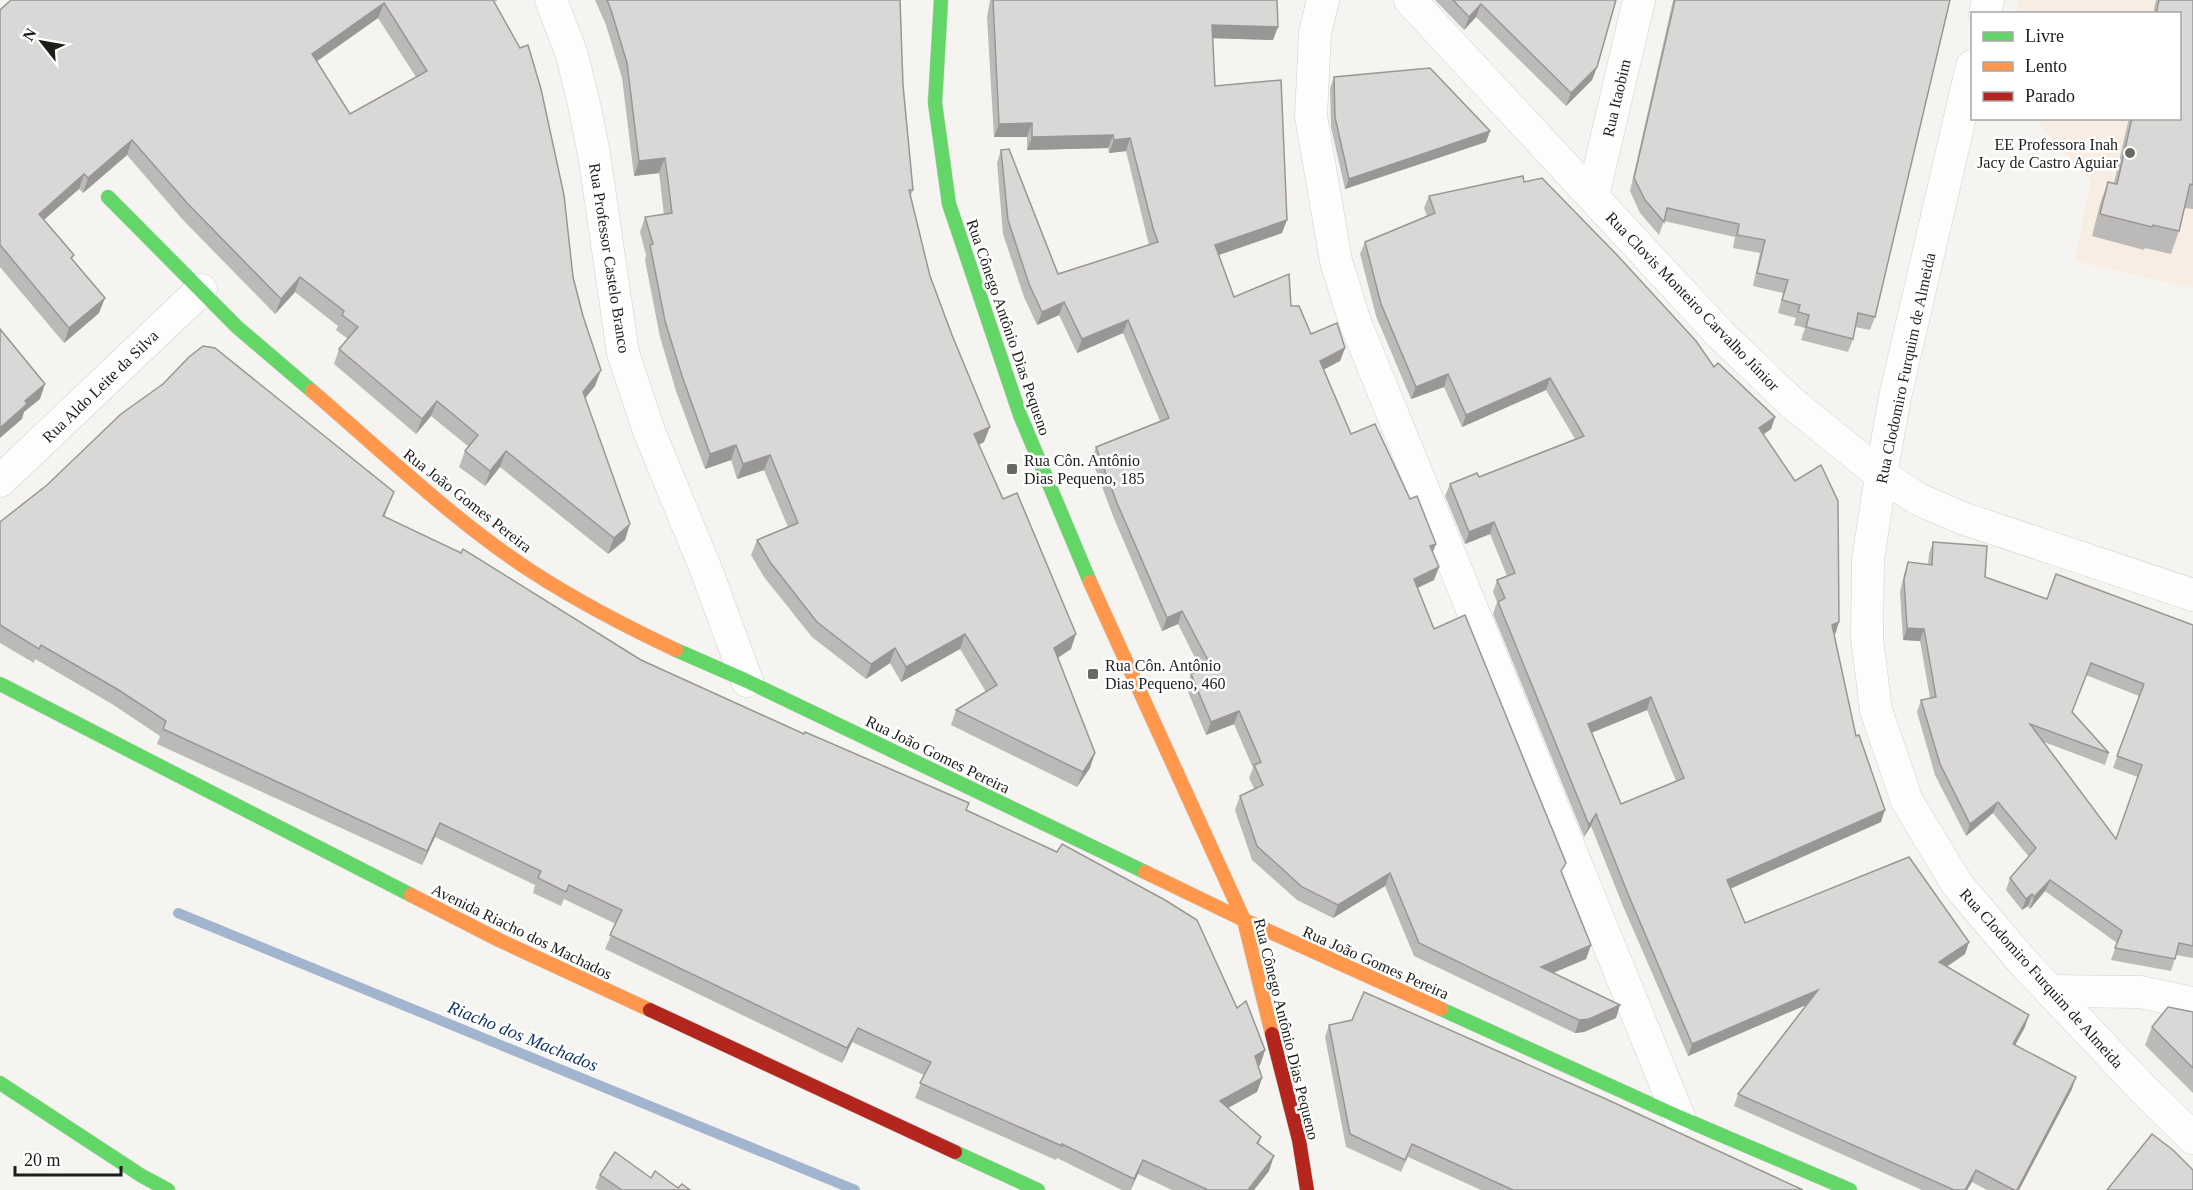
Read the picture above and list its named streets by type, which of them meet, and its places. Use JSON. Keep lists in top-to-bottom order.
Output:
{
  "streets": {
    "street": [
      "Rua Itaobim",
      "Rua Professor Castelo Branco",
      "Rua Clovis Monteiro Carvalho Júnior",
      "Rua Cônego Antônio Dias Pequeno",
      "Rua Clodomiro Furquim de Almeida",
      "Rua Aldo Leite da Silva",
      "Rua João Gomes Pereira",
      "Avenida Riacho dos Machados"
    ]
  },
  "crossings": [
    ["Rua Itaobim", "Rua Clovis Monteiro Carvalho Júnior"],
    ["Rua Professor Castelo Branco", "Rua João Gomes Pereira"],
    ["Rua Clovis Monteiro Carvalho Júnior", "Rua Clodomiro Furquim de Almeida"],
    ["Rua Cônego Antônio Dias Pequeno", "Rua João Gomes Pereira"],
    ["Rua Aldo Leite da Silva", "Rua João Gomes Pereira"]
  ],
  "water": ["Riacho dos Machados"],
  "places": {
    "other": ["EE Professora Inah Jacy de Castro Aguiar"],
    "transit": ["Rua Côn. Antônio Dias Pequeno, 185", "Rua Côn. Antônio Dias Pequeno, 460"]
  },
  "legend": ["Livre", "Lento", "Parado"],
  "scale_bar": "20 m",
  "north": "top left"
}
